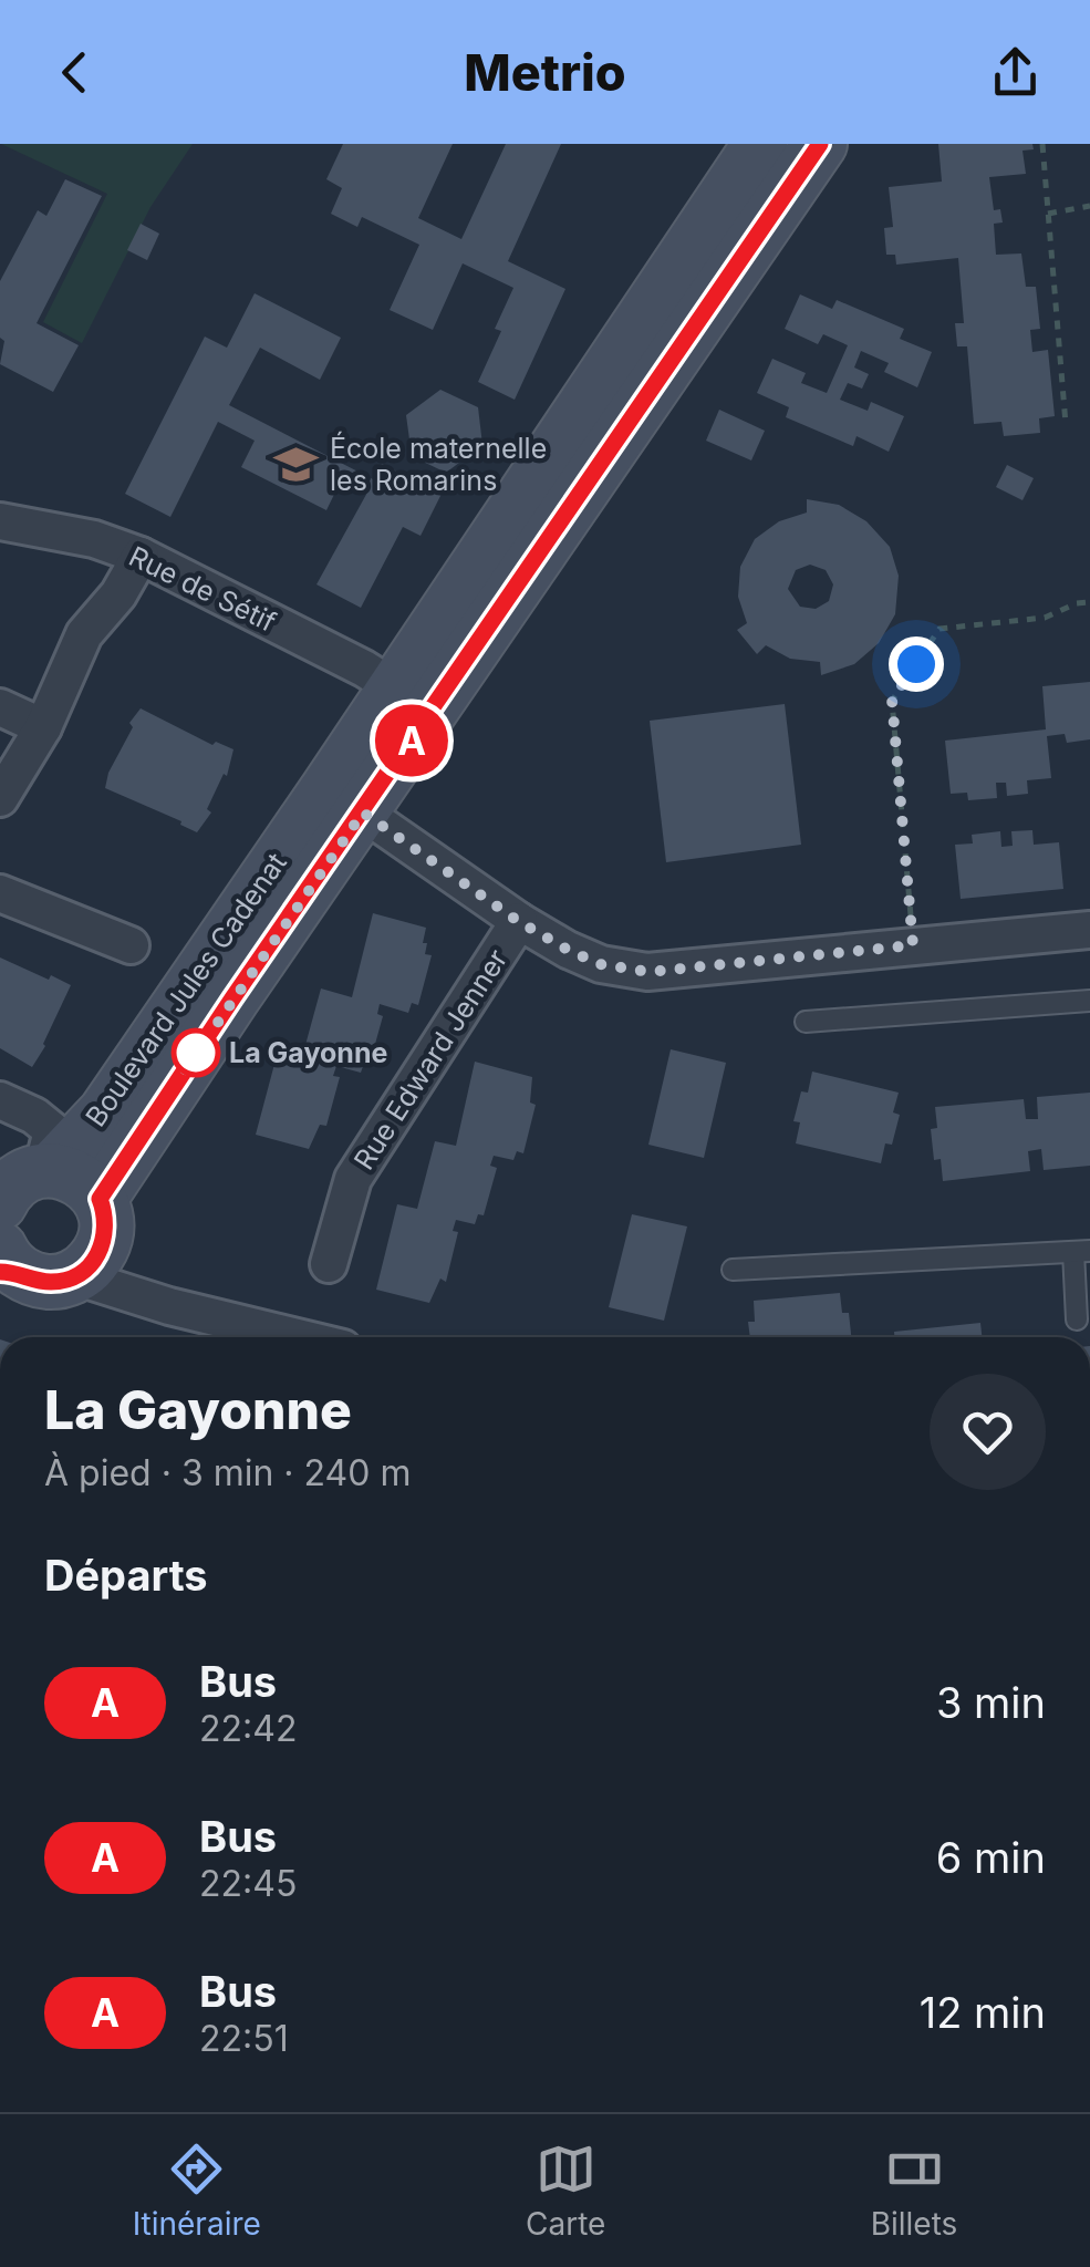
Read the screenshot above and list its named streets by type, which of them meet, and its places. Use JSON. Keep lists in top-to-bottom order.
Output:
{
  "streets": {
    "street": ["Rue de Sétif", "Boulevard Jules Cadenat", "Rue Edward Jenner"]
  },
  "crossings": [
    ["Rue de Sétif", "Boulevard Jules Cadenat"]
  ],
  "places": {
    "school or university": ["École maternelle les Romarins"],
    "other": ["La Gayonne"]
  },
  "lines": ["bus line A"],
  "page": {
    "header": "Metrio",
    "on_map": "A",
    "heading": [
      ["La Gayonne", "À pied · 3 min · 240 m"],
      "Départs"
    ],
    "list": [
      {
        "mark": "A",
        "name": "Bus",
        "note": "22:42",
        "value": "3 min"
      },
      {
        "mark": "A",
        "name": "Bus",
        "note": "22:45",
        "value": "6 min"
      },
      {
        "mark": "A",
        "name": "Bus",
        "note": "22:51",
        "value": "12 min"
      }
    ],
    "tabs": ["Itinéraire", "Carte", "Billets"]
  }
}
